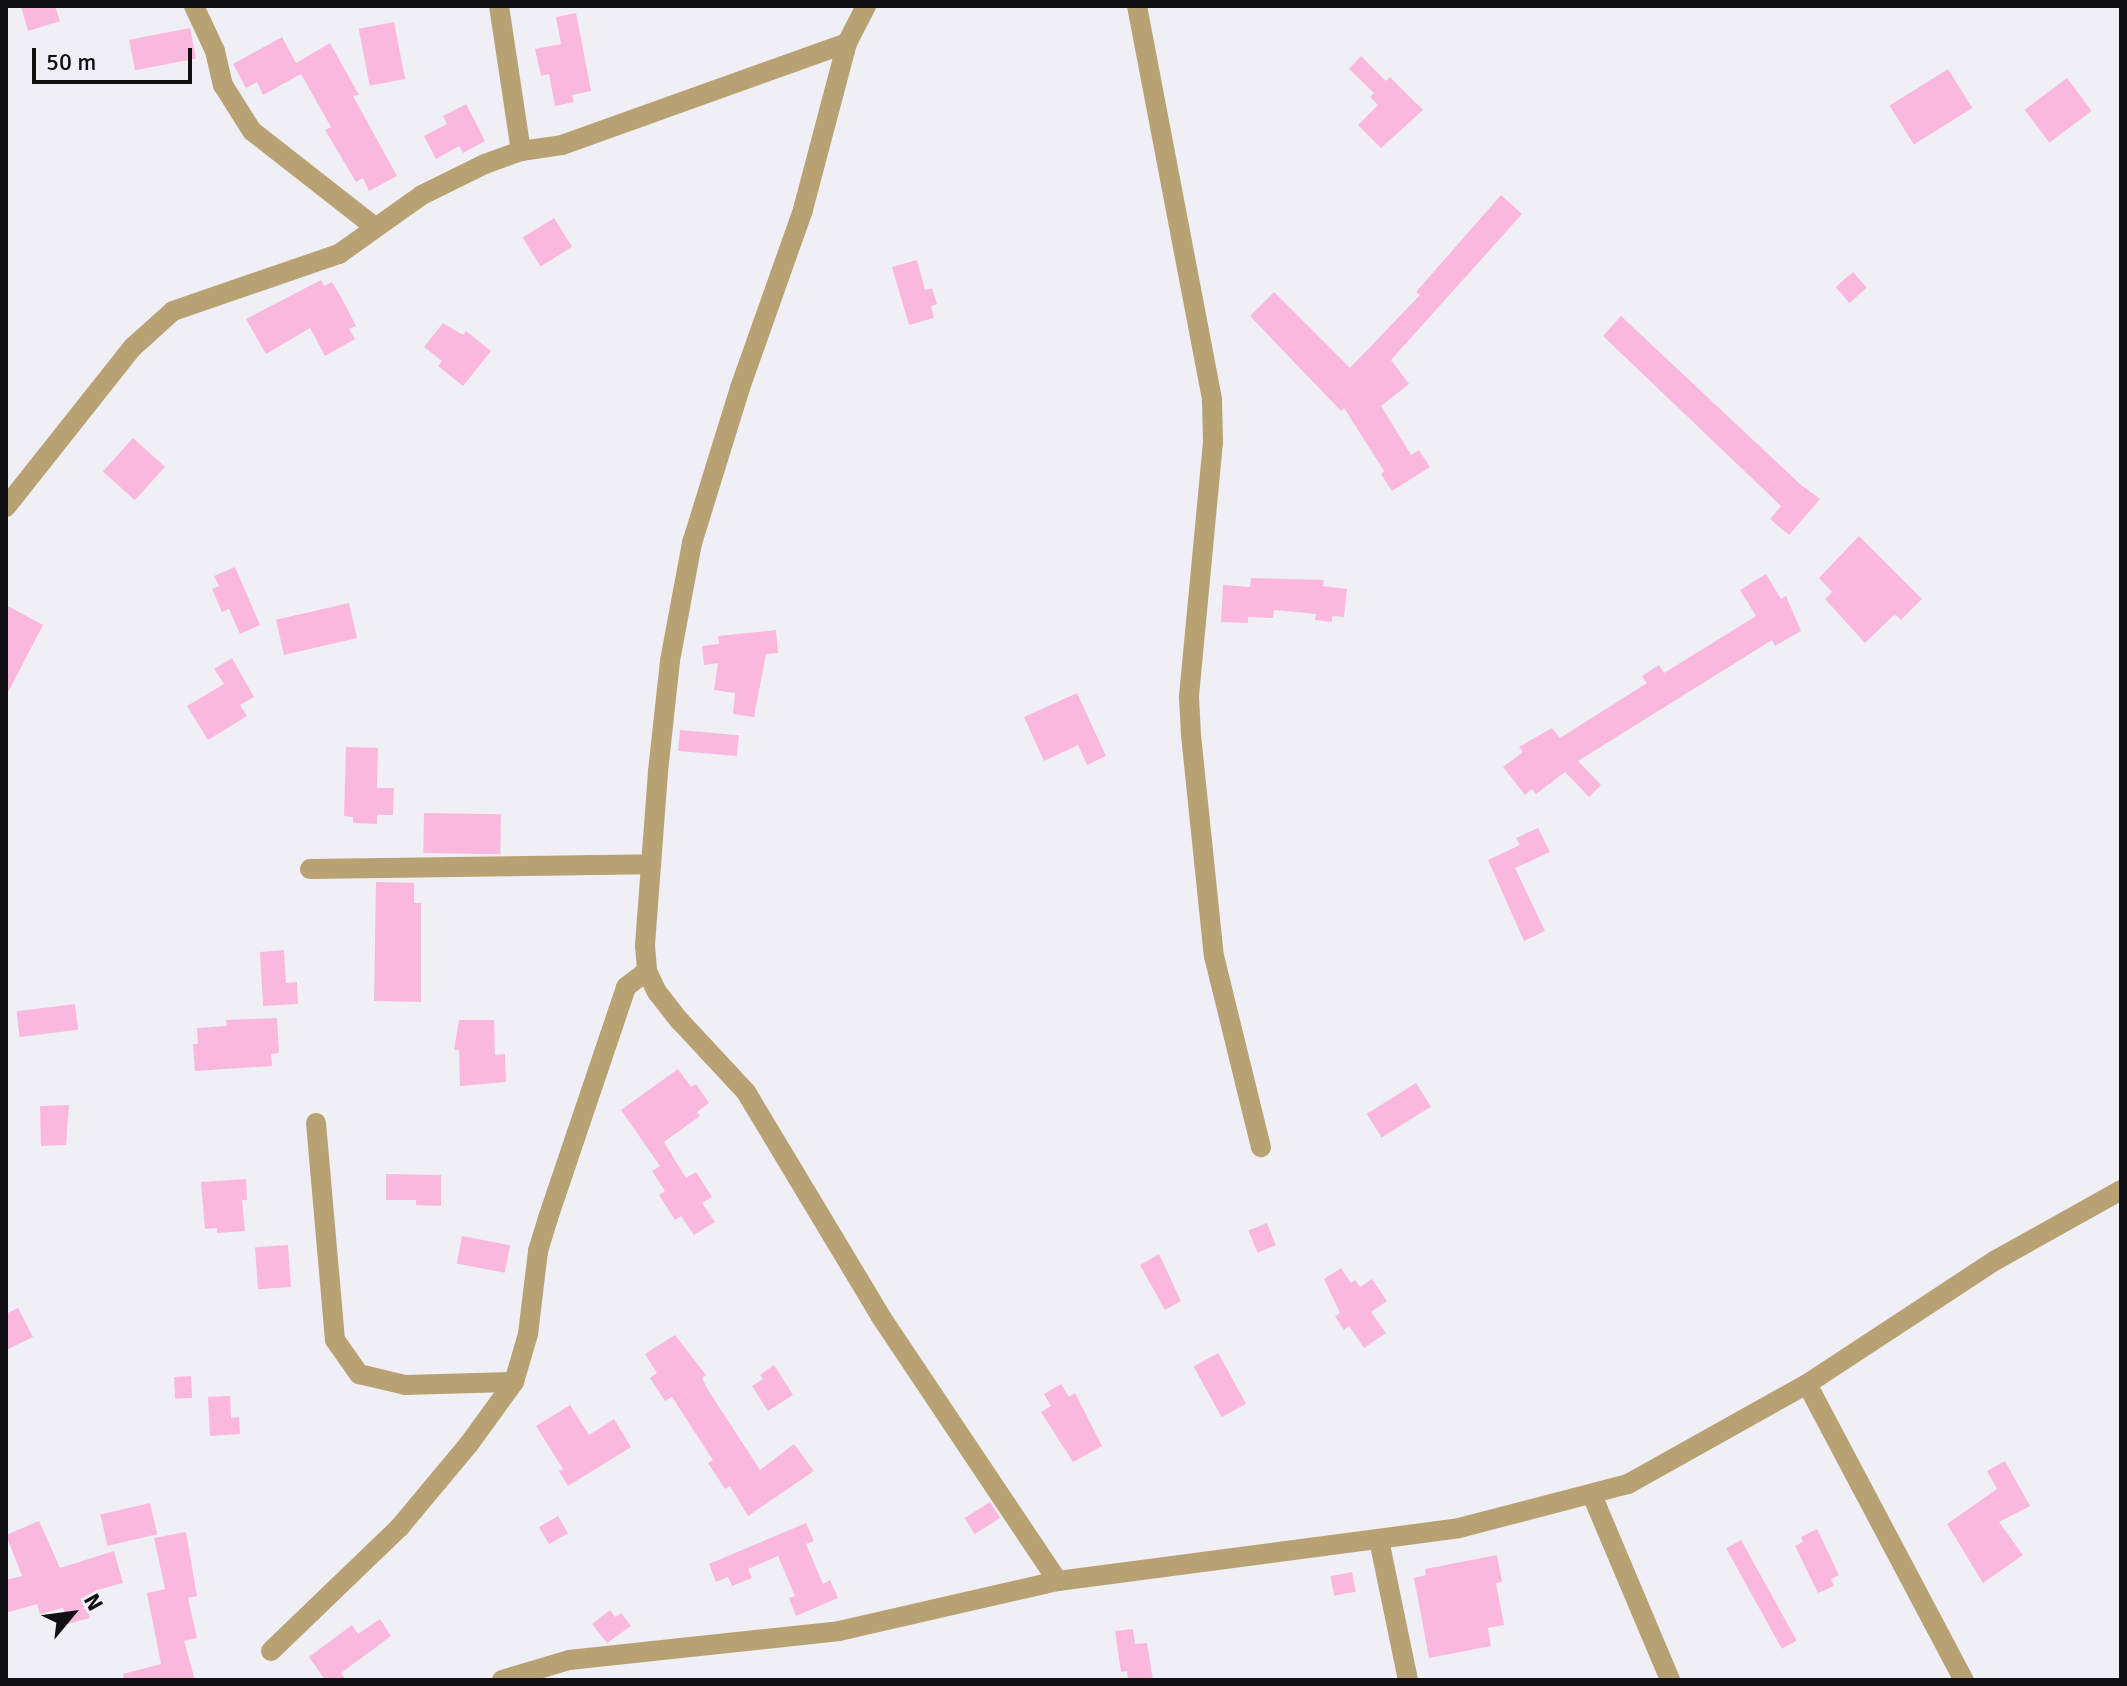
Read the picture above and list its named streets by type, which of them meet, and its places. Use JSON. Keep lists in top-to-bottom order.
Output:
{
  "scale_bar": "50 m",
  "north": "top right"
}
